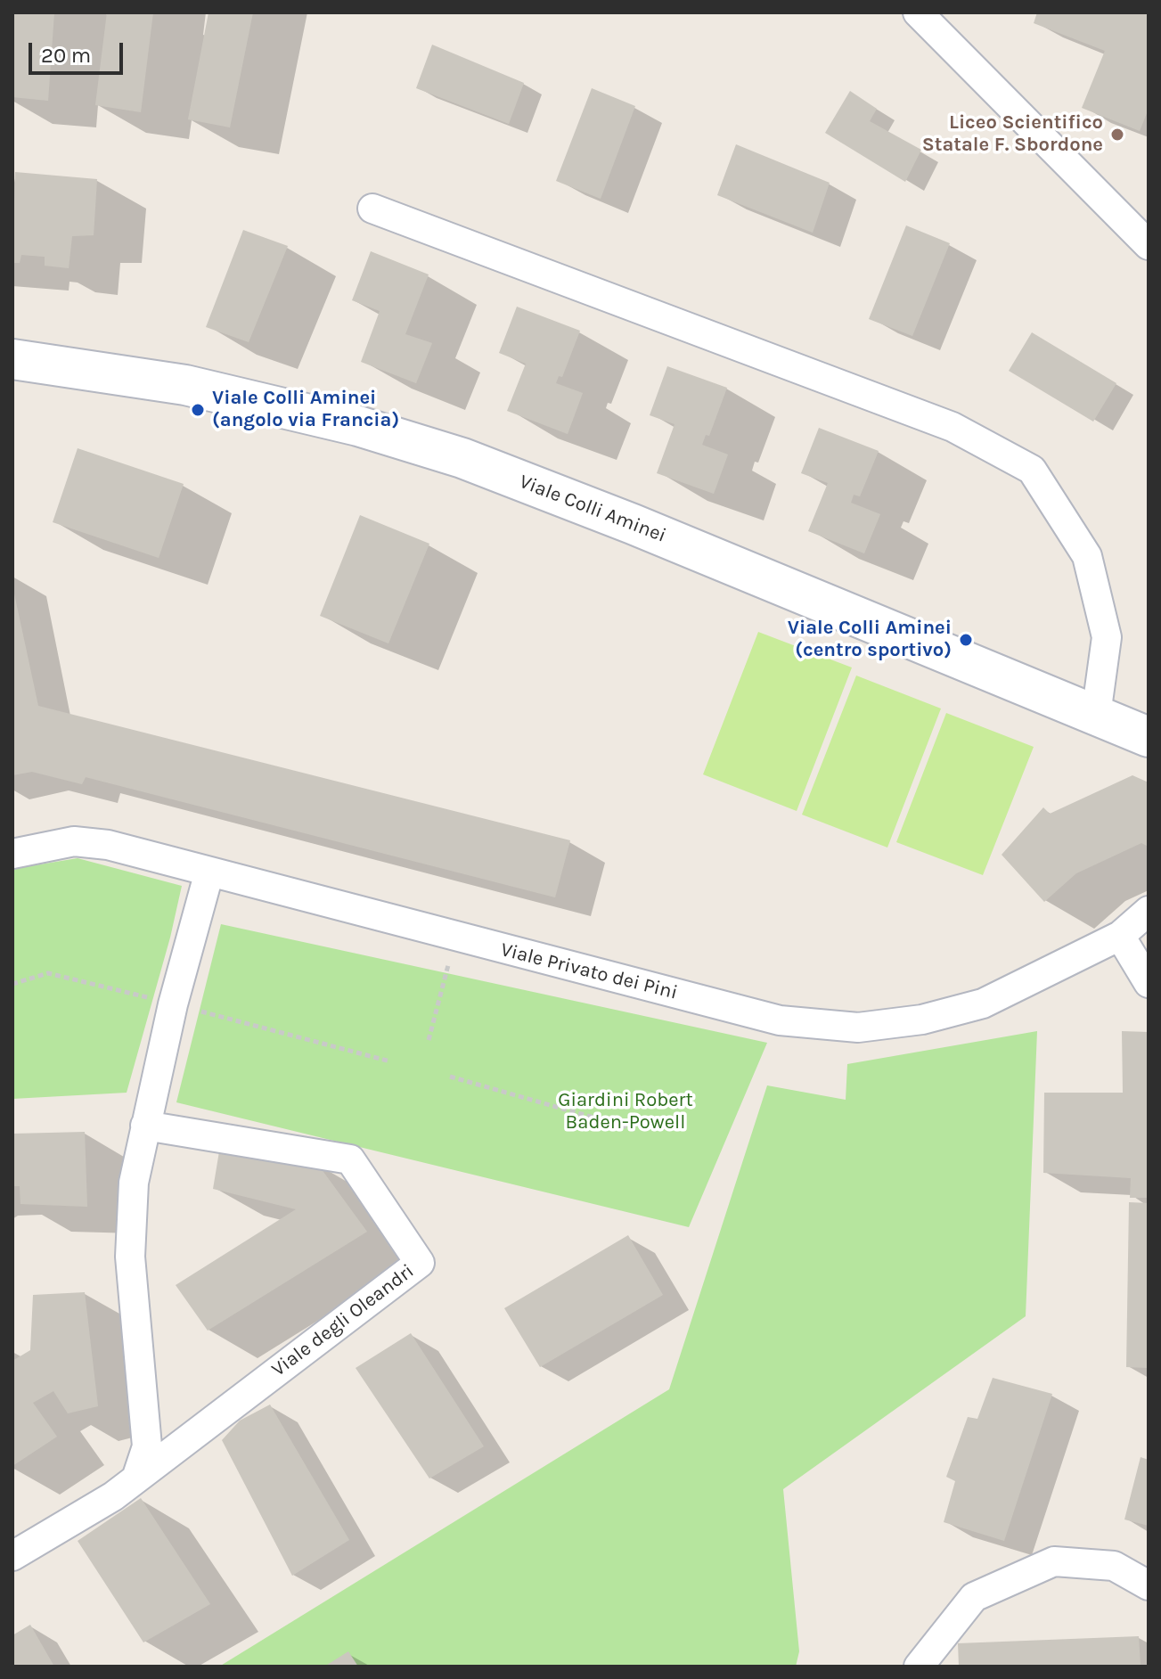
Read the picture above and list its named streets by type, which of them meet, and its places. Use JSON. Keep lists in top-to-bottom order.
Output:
{
  "streets": {
    "main road": ["Viale Colli Aminei"],
    "street": ["Viale Privato dei Pini", "Viale degli Oleandri"]
  },
  "parks": ["Giardini Robert Baden-Powell"],
  "places": ["Liceo Scientifico Statale F. Sbordone", "Viale Colli Aminei (angolo via Francia)", "Viale Colli Aminei (centro sportivo)"],
  "scale_bar": "20 m"
}
